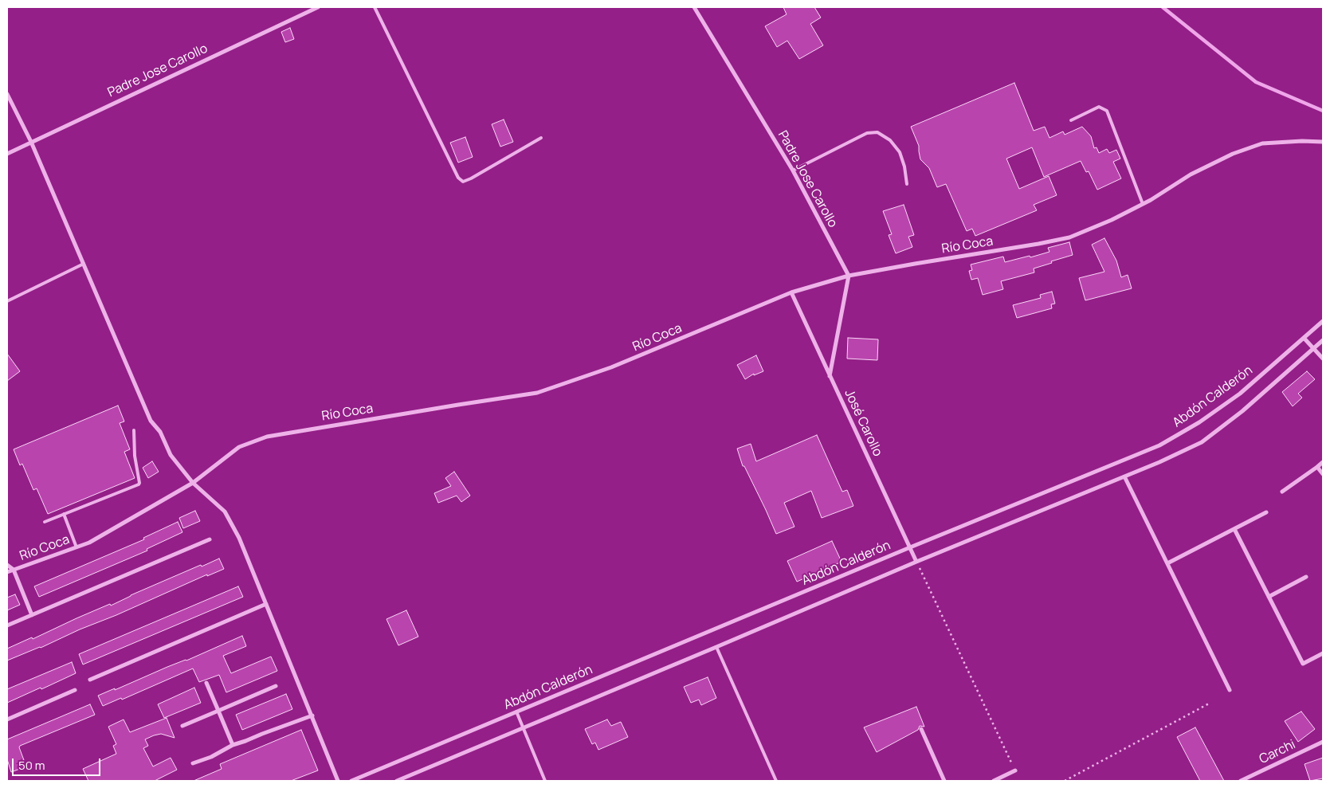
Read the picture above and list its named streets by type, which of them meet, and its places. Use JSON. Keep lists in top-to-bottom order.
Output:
{
  "streets": {
    "street": [
      "Padre Jose Carollo",
      "Río Coca",
      "Abdón Calderón",
      "José Carollo",
      "Carchi"
    ]
  },
  "crossings": [
    ["Padre Jose Carollo", "Río Coca"],
    ["Río Coca", "José Carollo"],
    ["Abdón Calderón", "José Carollo"]
  ],
  "scale_bar": "50 m"
}
